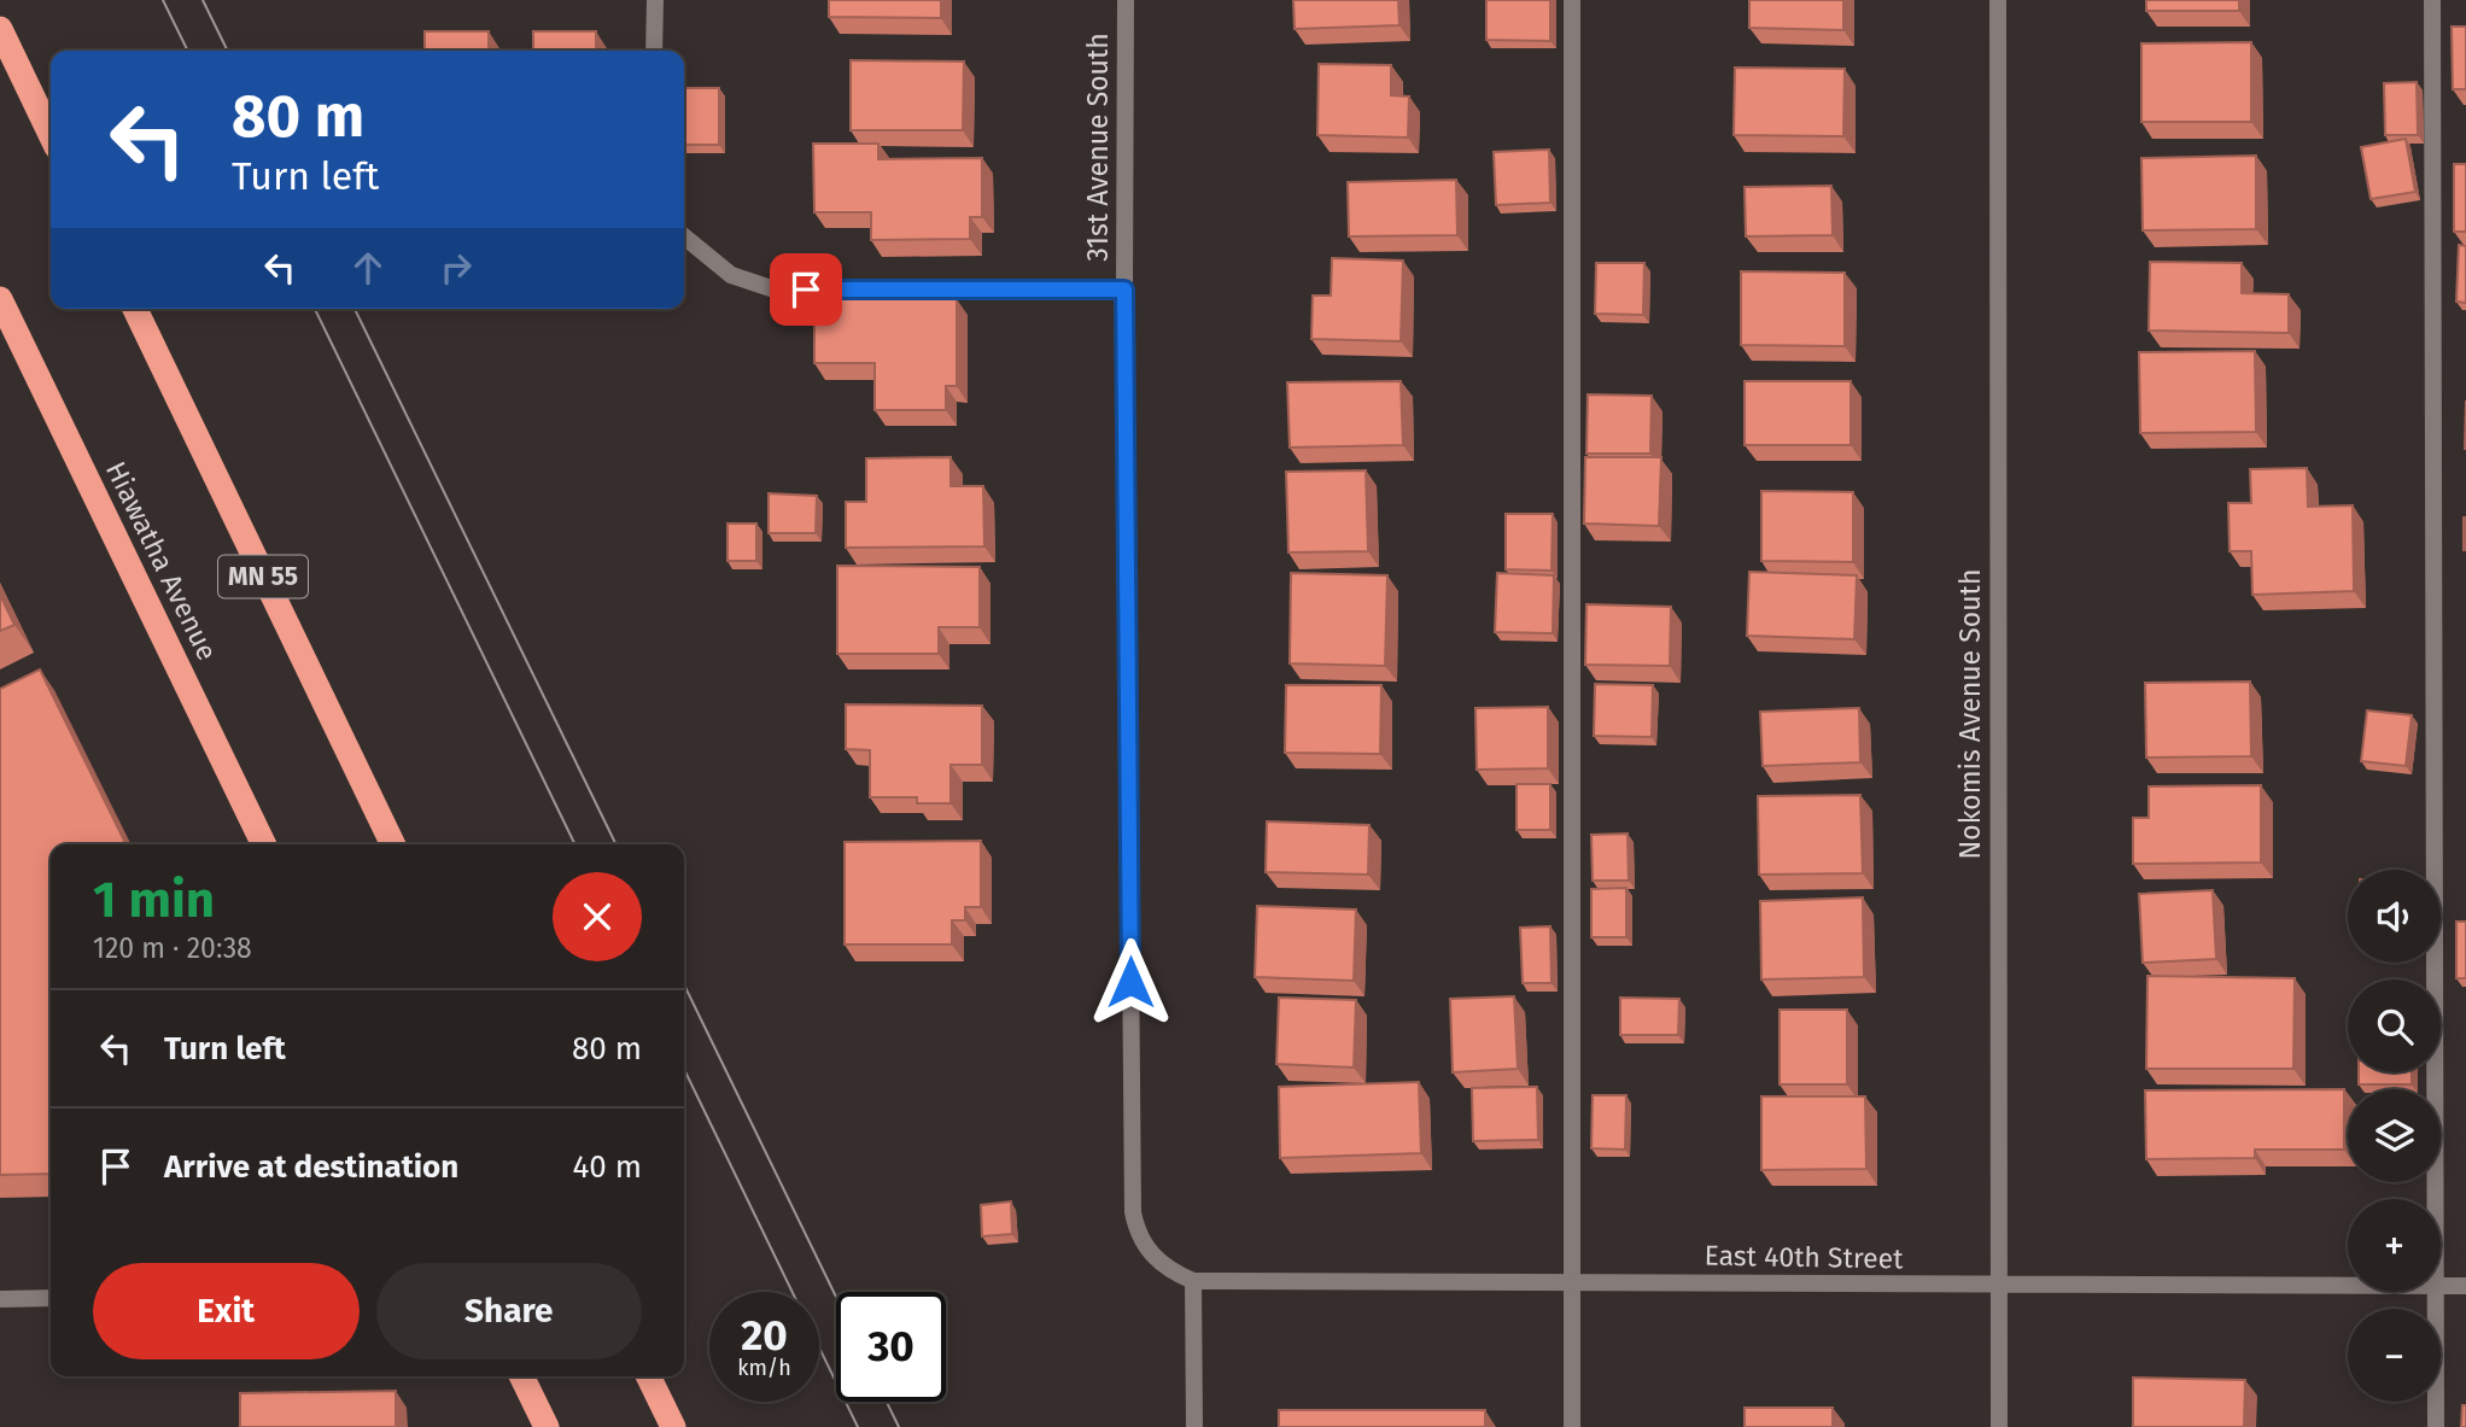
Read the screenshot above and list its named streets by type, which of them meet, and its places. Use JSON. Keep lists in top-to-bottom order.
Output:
{
  "streets": {
    "highway": ["Hiawatha Avenue", "MN 55"],
    "street": ["31st Avenue South", "Nokomis Avenue South", "East 40th Street"]
  },
  "crossings": [
    ["31st Avenue South", "East 40th Street"],
    ["Nokomis Avenue South", "East 40th Street"]
  ],
  "page": {
    "turn": ["80 m", "Turn left"],
    "heading": ["1 min", "120 m · 20:38"],
    "map_buttons": ["+", "−"],
    "list": [
      {
        "name": "Turn left",
        "value": "80 m"
      },
      {
        "name": "Arrive at destination",
        "value": "40 m"
      }
    ],
    "buttons": ["Exit", "Share"],
    "speed": "20 km/h",
    "limit": "30"
  }
}
